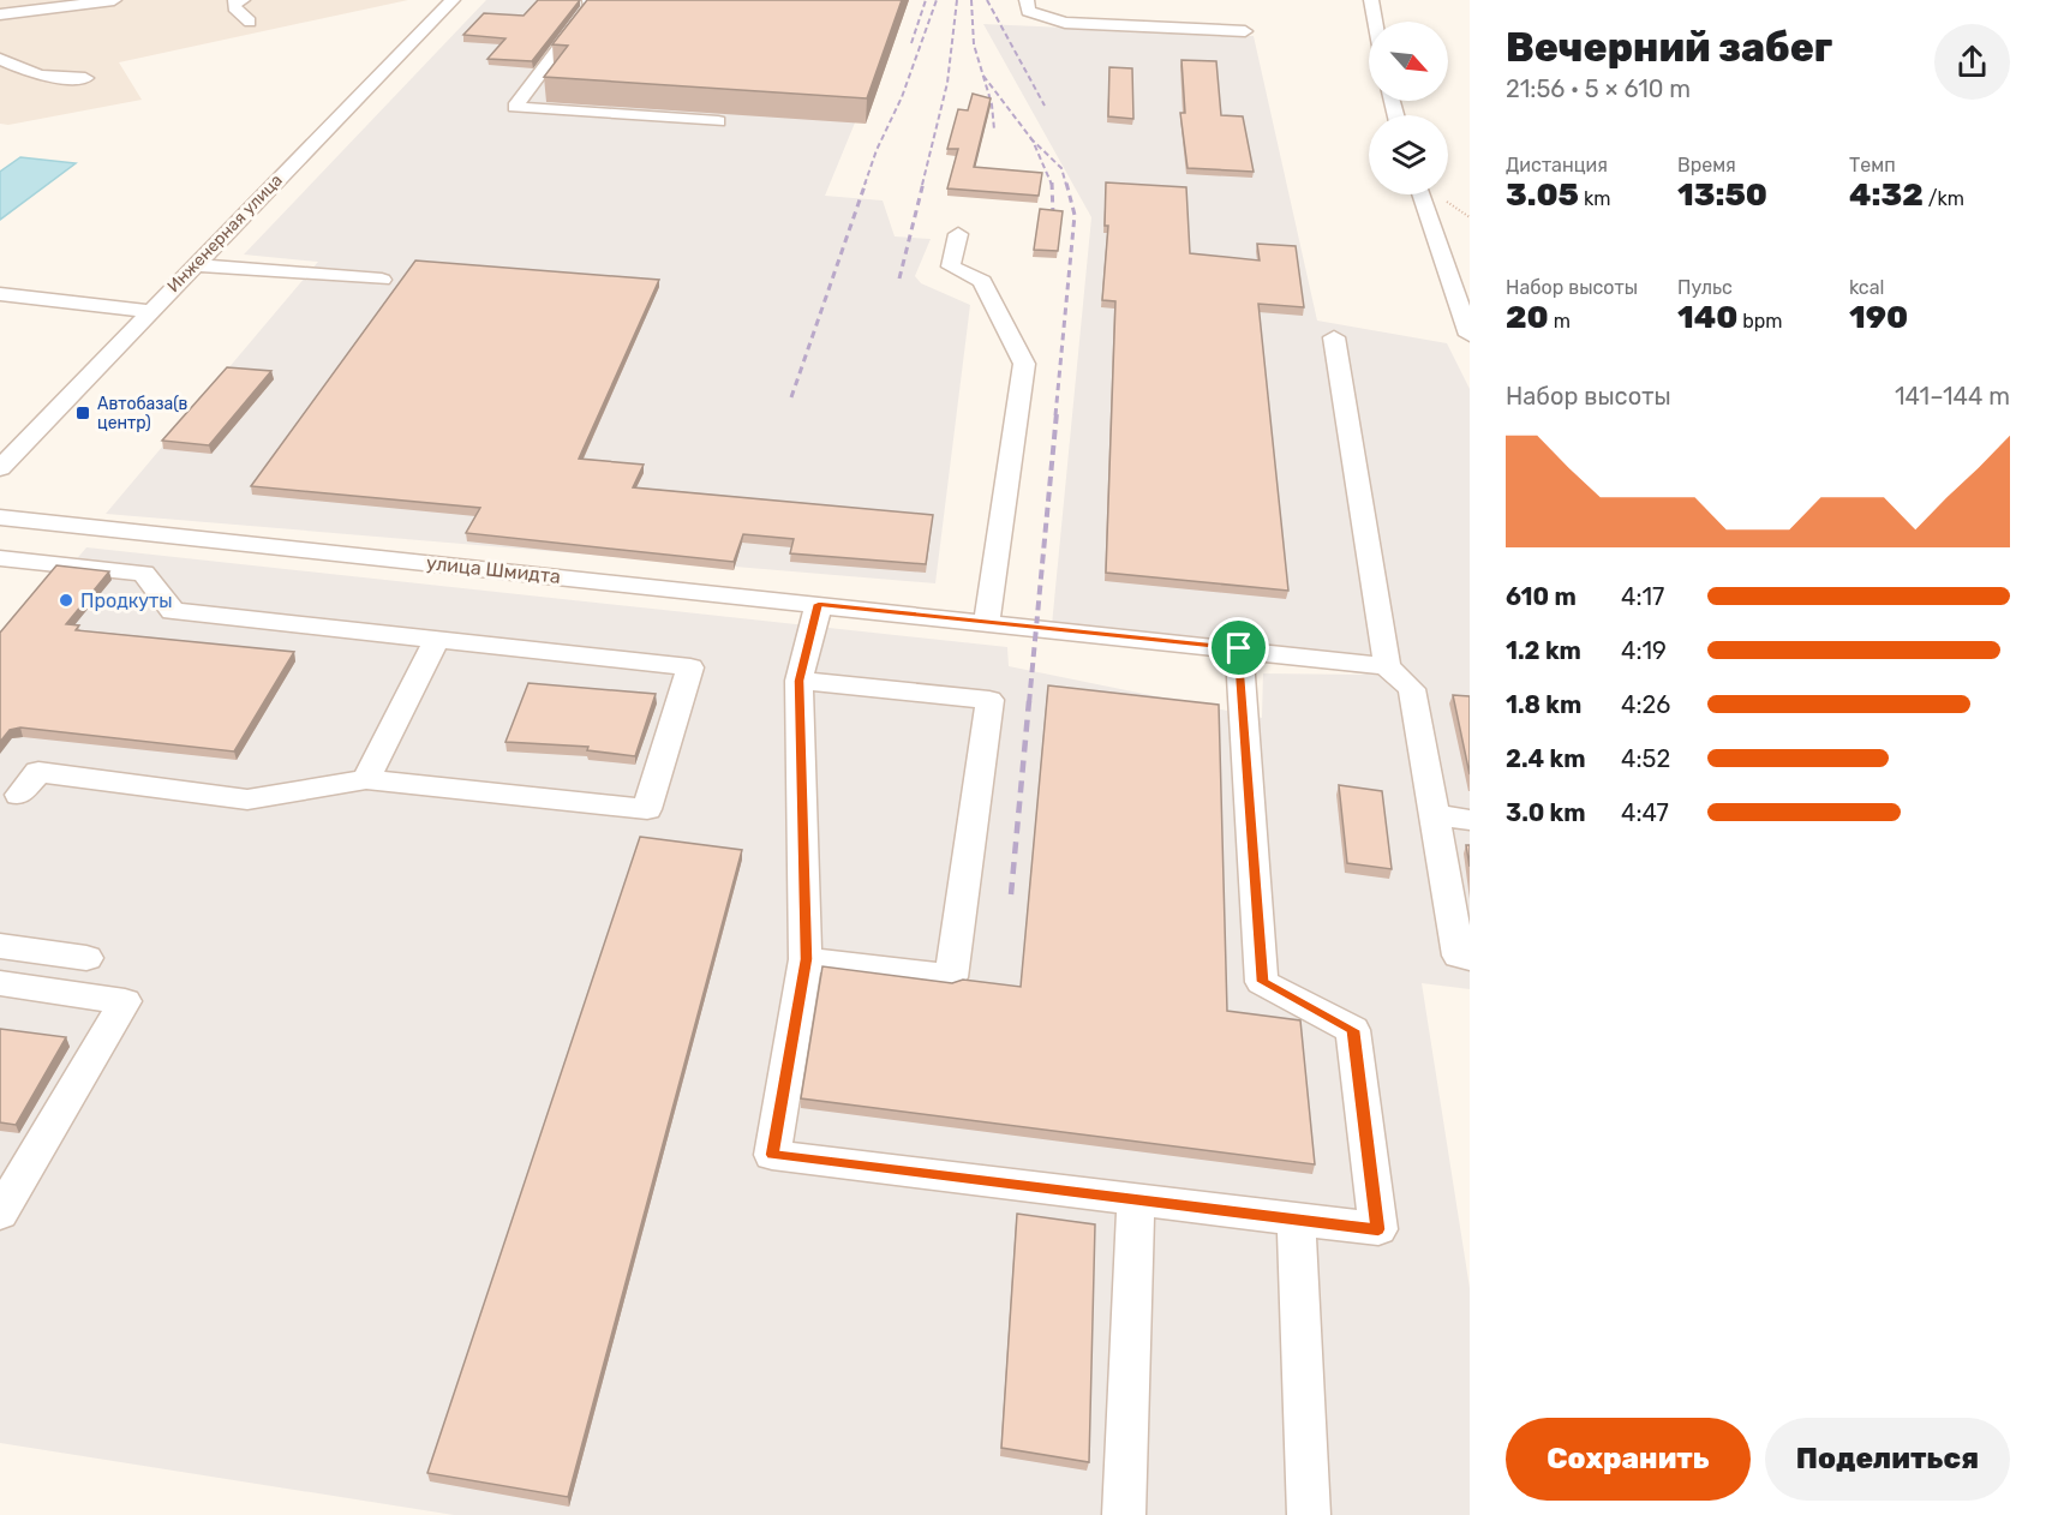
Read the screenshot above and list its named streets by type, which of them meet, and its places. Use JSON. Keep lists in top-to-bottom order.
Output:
{
  "streets": {
    "street": ["Инженерная улица", "улица Шмидта"]
  },
  "places": {
    "transit": ["Автобаза(в центр)"],
    "other": ["Продкуты"]
  },
  "north": "bottom right",
  "page": {
    "heading": ["Вечерний забег", "21:56 · 5 × 610 m"],
    "stats": [
      ["Дистанция", "3.05 km"],
      ["Время", "13:50"],
      ["Темп", "4:32 /km"],
      ["Набор высоты", "20 m"],
      ["Пульс", "140 bpm"],
      ["kcal", "190"]
    ],
    "chart": ["Набор высоты", "141–144 m"],
    "list": [
      {
        "name": "610 m",
        "note": "4:17"
      },
      {
        "name": "1.2 km",
        "note": "4:19"
      },
      {
        "name": "1.8 km",
        "note": "4:26"
      },
      {
        "name": "2.4 km",
        "note": "4:52"
      },
      {
        "name": "3.0 km",
        "note": "4:47"
      }
    ],
    "buttons": ["Сохранить", "Поделиться"]
  }
}
